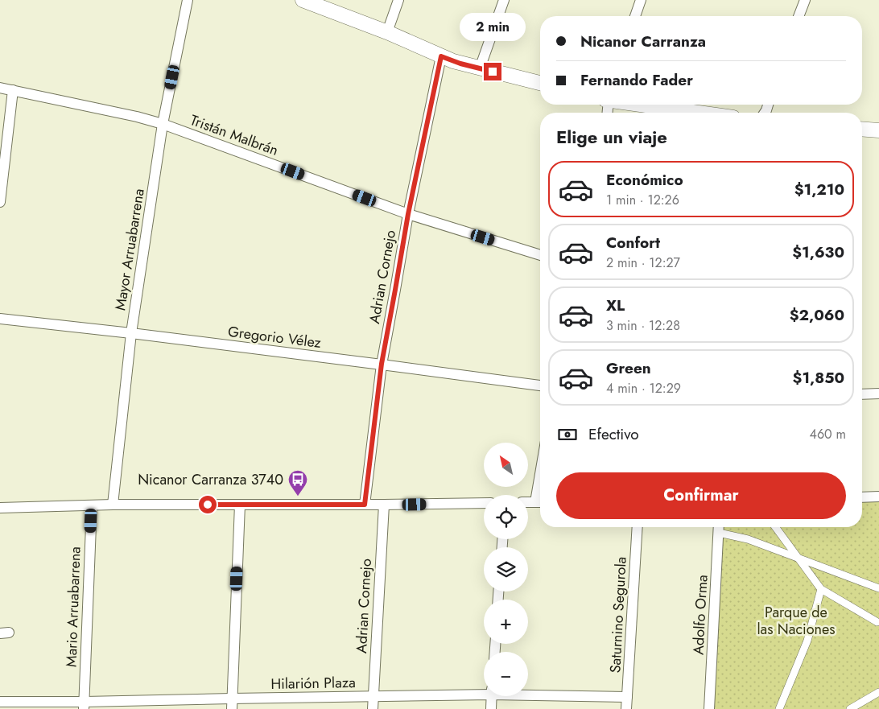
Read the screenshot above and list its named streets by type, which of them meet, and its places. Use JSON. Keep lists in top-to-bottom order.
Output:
{
  "streets": {
    "street": [
      "Tristán Malbrán",
      "Mayor Arruabarrena",
      "Adrian Cornejo",
      "Gregorio Vélez",
      "Mario Arruabarrena",
      "Saturnino Segurola",
      "Adolfo Orma",
      "Hilarión Plaza"
    ]
  },
  "crossings": [
    ["Tristán Malbrán", "Mayor Arruabarrena"],
    ["Tristán Malbrán", "Adrian Cornejo"],
    ["Mayor Arruabarrena", "Gregorio Vélez"],
    ["Adrian Cornejo", "Gregorio Vélez"],
    ["Adrian Cornejo", "Hilarión Plaza"],
    ["Mario Arruabarrena", "Hilarión Plaza"],
    ["Saturnino Segurola", "Hilarión Plaza"]
  ],
  "parks": ["Parque de las Naciones"],
  "places": {
    "bus stop": ["Nicanor Carranza 3740"]
  },
  "north": "top left",
  "page": {
    "bubble": "2 min",
    "banner": ["Nicanor Carranza", "Fernando Fader"],
    "heading": "Elige un viaje",
    "list": [
      {
        "name": "Económico",
        "note": "1 min · 12:26",
        "value": "$1,210"
      },
      {
        "name": "Confort",
        "note": "2 min · 12:27",
        "value": "$1,630"
      },
      {
        "name": "XL",
        "note": "3 min · 12:28",
        "value": "$2,060"
      },
      {
        "name": "Green",
        "note": "4 min · 12:29",
        "value": "$1,850"
      }
    ],
    "pay": ["Efectivo", "460 m"],
    "map_buttons": ["+", "−"],
    "buttons": "Confirmar"
  }
}
